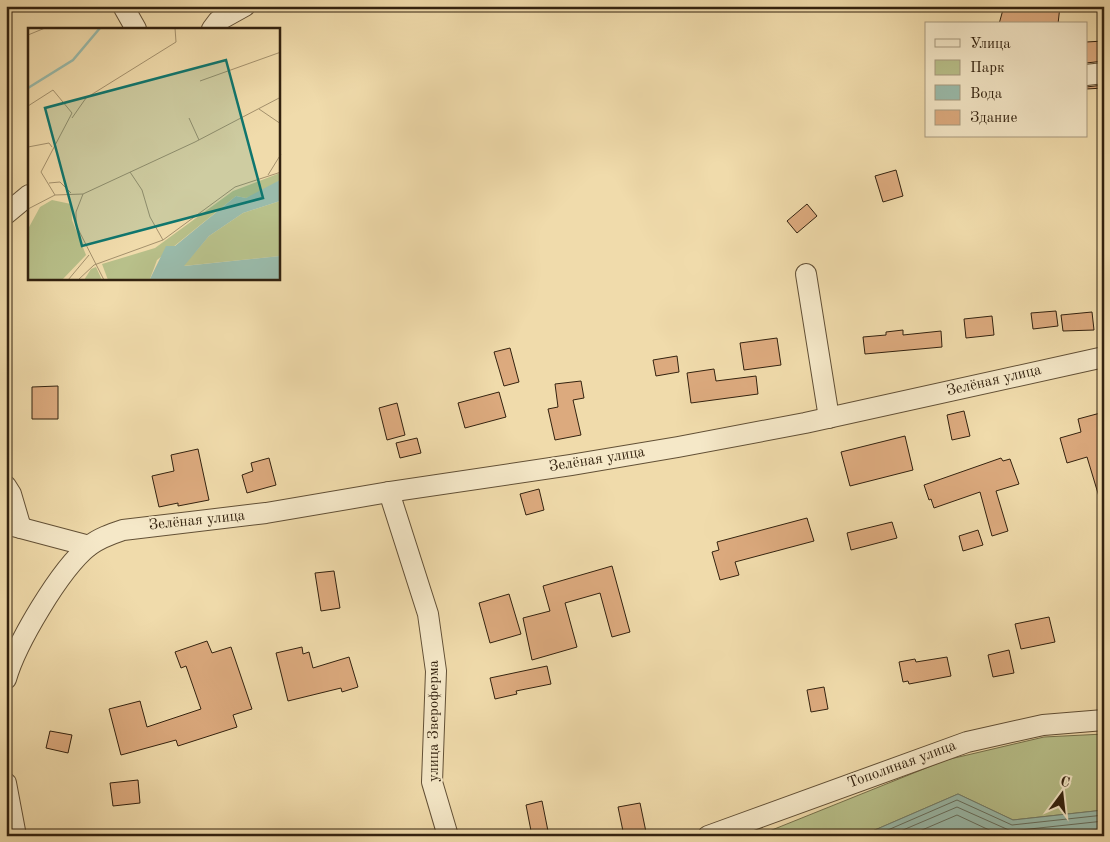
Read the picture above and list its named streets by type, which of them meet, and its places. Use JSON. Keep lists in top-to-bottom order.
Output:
{
  "streets": {
    "street": ["Зелёная улица", "улица Звероферма", "Тополиная улица"]
  },
  "crossings": [
    ["Зелёная улица", "улица Звероферма"]
  ],
  "legend": [
    "Улица",
    "Парк",
    "Вода",
    "Здание"
  ],
  "north": "top"
}
